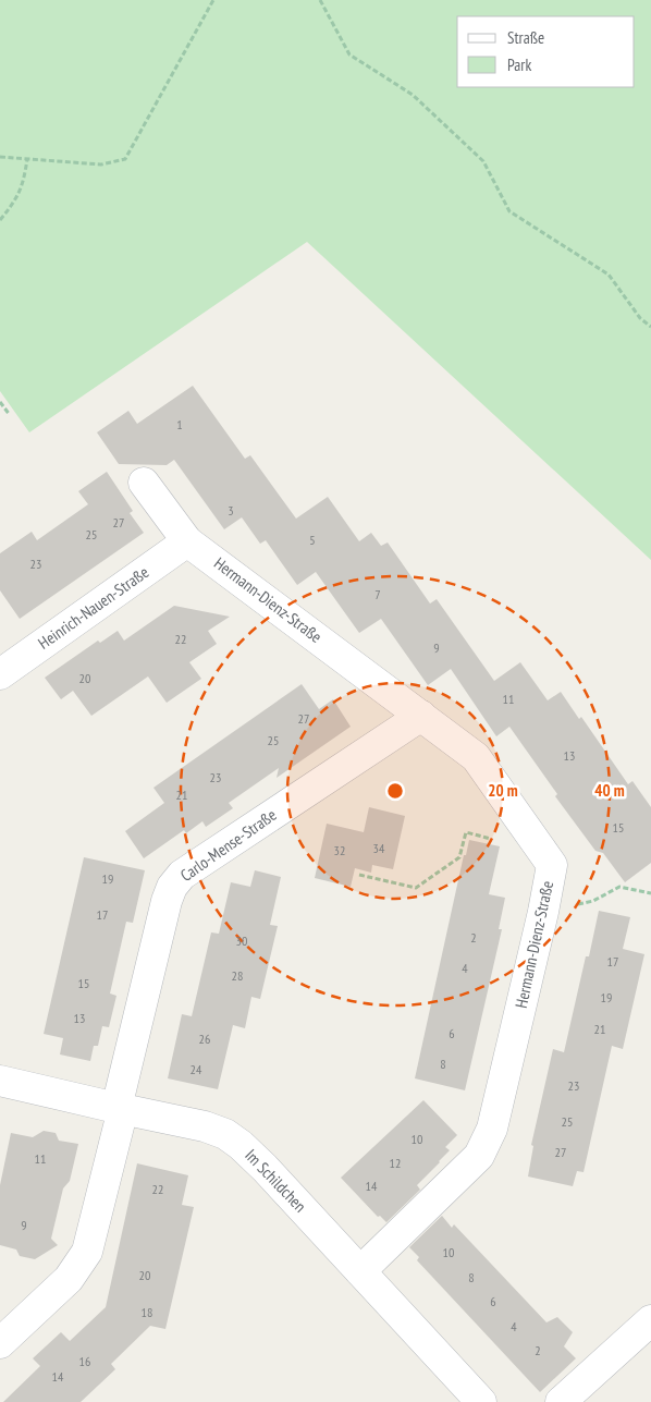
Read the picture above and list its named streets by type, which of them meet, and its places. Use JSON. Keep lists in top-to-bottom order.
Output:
{
  "streets": {
    "street": [
      "Hermann-Dienz-Straße",
      "Heinrich-Nauen-Straße",
      "Carlo-Mense-Straße",
      "Im Schildchen"
    ]
  },
  "crossings": [
    ["Hermann-Dienz-Straße", "Heinrich-Nauen-Straße"],
    ["Hermann-Dienz-Straße", "Carlo-Mense-Straße"],
    ["Hermann-Dienz-Straße", "Im Schildchen"],
    ["Carlo-Mense-Straße", "Im Schildchen"]
  ],
  "house_numbers": [
    "1",
    "3",
    "27",
    "25",
    "5",
    "23",
    "7",
    "22",
    "9",
    "20",
    "11",
    "27",
    "25",
    "13",
    "23",
    "21",
    "15",
    "34",
    "32",
    "19",
    "17",
    "2",
    "30",
    "17",
    "4",
    "28",
    "15",
    "19",
    "13",
    "21",
    "6",
    "26",
    "8",
    "24",
    "23",
    "25",
    "10",
    "27",
    "11",
    "12",
    "14",
    "22",
    "9",
    "10",
    "20",
    "8",
    "6",
    "18",
    "4",
    "2",
    "16",
    "14"
  ],
  "legend": ["Straße", "Park"],
  "rings": ["20 m", "40 m"]
}
